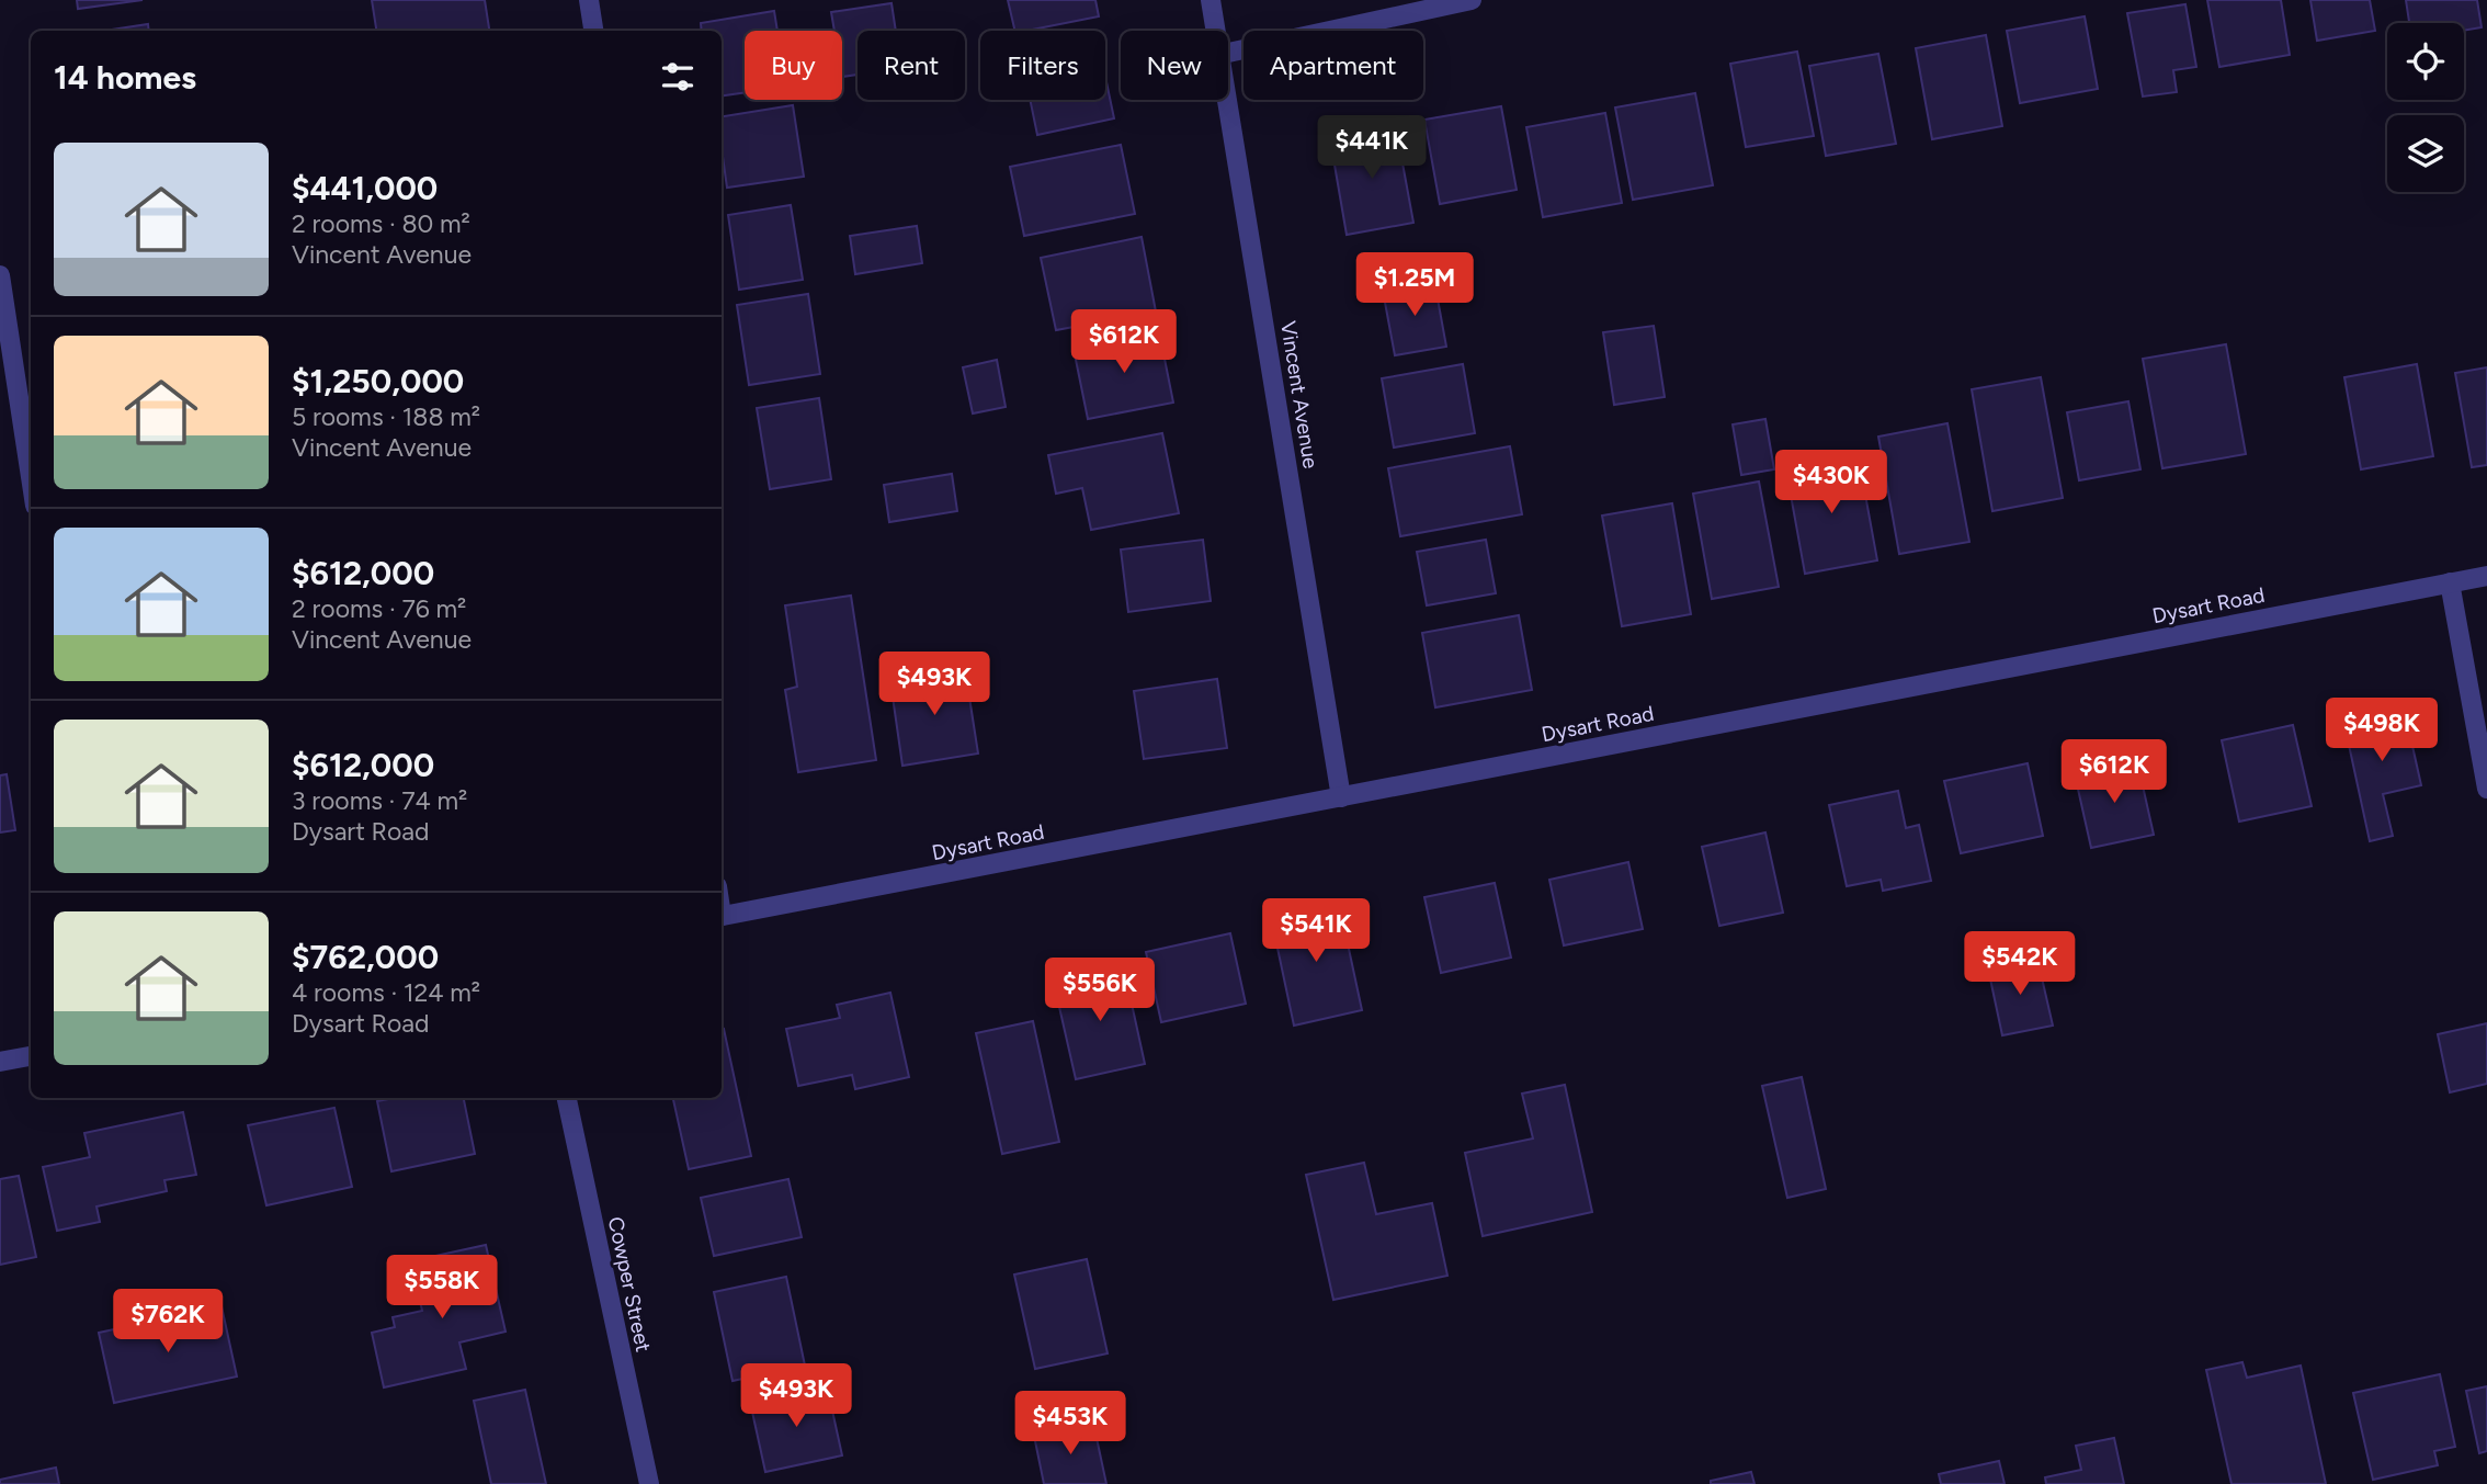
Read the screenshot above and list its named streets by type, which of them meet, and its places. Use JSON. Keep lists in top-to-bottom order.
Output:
{
  "streets": {
    "street": ["Vincent Avenue", "Dysart Road", "Cowper Street"]
  },
  "crossings": [
    ["Vincent Avenue", "Dysart Road"]
  ],
  "page": {
    "chip": [
      "Buy",
      "Rent",
      "Filters",
      "New",
      "Apartment"
    ],
    "heading": "14 homes",
    "price": [
      "$441K",
      "$1.25M",
      "$612K",
      "$430K",
      "$493K",
      "$498K",
      "$612K",
      "$541K",
      "$542K",
      "$556K",
      "$558K",
      "$762K",
      "$493K",
      "$453K"
    ],
    "list": [
      {
        "name": "$441,000",
        "note": "2 rooms · 80 m² · Vincent Avenue"
      },
      {
        "name": "$1,250,000",
        "note": "5 rooms · 188 m² · Vincent Avenue"
      },
      {
        "name": "$612,000",
        "note": "2 rooms · 76 m² · Vincent Avenue"
      },
      {
        "name": "$612,000",
        "note": "3 rooms · 74 m² · Dysart Road"
      },
      {
        "name": "$762,000",
        "note": "4 rooms · 124 m² · Dysart Road"
      }
    ]
  }
}
